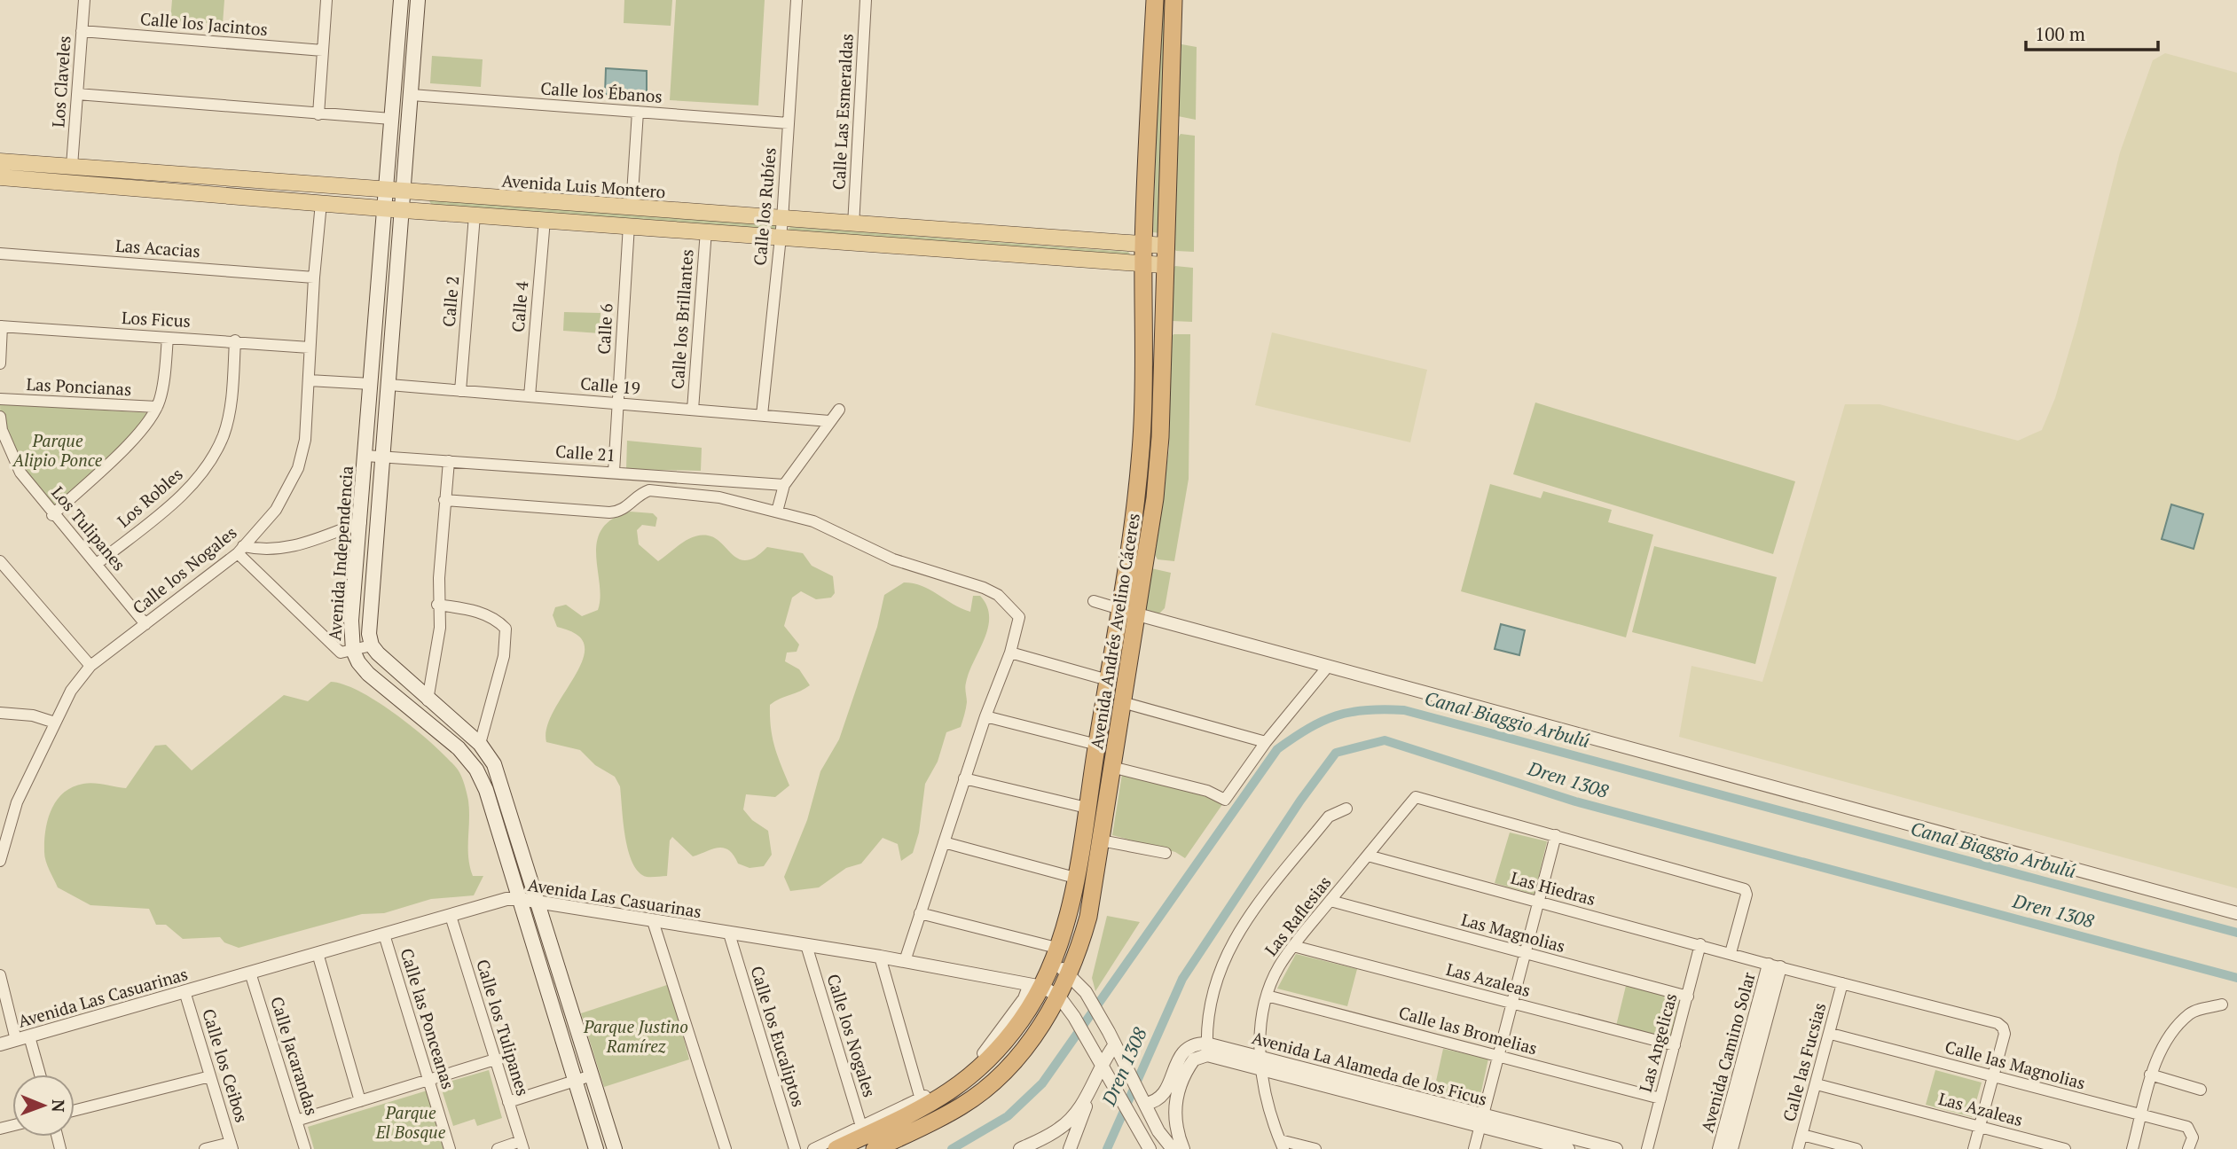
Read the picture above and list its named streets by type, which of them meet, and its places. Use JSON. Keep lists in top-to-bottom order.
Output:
{
  "streets": {
    "highway": ["Avenida Andrés Avelino Cáceres"],
    "main road": ["Avenida Luis Montero", "Avenida Independencia"],
    "street": [
      "Calle los Jacintos",
      "Los Claveles",
      "Calle los Ébanos",
      "Calle Las Esmeraldas",
      "Calle los Rubíes",
      "Las Acacias",
      "Calle 2",
      "Calle 4",
      "Los Ficus",
      "Calle los Brillantes",
      "Calle 6",
      "Calle 19",
      "Las Poncianas",
      "Calle 21",
      "Los Robles",
      "Los Tulipanes",
      "Calle los Nogales",
      "Las Hiedras",
      "Avenida Las Casuarinas",
      "Las Raflesias",
      "Las Magnolias",
      "Las Azaleas",
      "Calle las Ponceanas",
      "Calle los Tulipanes",
      "Calle las Bromelias",
      "Calle los Eucaliptos",
      "Las Angelicas",
      "Avenida Camino Solar",
      "Calle Jacarandas",
      "Calle las Fucsias",
      "Calle las Magnolias",
      "Calle los Ceibos",
      "Avenida La Alameda de los Ficus"
    ]
  },
  "crossings": [
    ["Calle los Jacintos", "Los Claveles"],
    ["Los Claveles", "Avenida Luis Montero"],
    ["Calle los Ébanos", "Calle los Rubíes"],
    ["Calle los Ébanos", "Avenida Independencia"],
    ["Calle Las Esmeraldas", "Avenida Luis Montero"],
    ["Avenida Luis Montero", "Calle los Rubíes"],
    ["Avenida Luis Montero", "Calle 2"],
    ["Avenida Luis Montero", "Calle 4"],
    ["Avenida Luis Montero", "Calle los Brillantes"],
    ["Avenida Luis Montero", "Calle 6"],
    ["Avenida Luis Montero", "Avenida Independencia"],
    ["Avenida Luis Montero", "Calle los Nogales"],
    ["Avenida Luis Montero", "Avenida Andrés Avelino Cáceres"],
    ["Calle los Rubíes", "Calle 19"],
    ["Las Acacias", "Calle los Nogales"],
    ["Calle 2", "Calle 19"],
    ["Calle 4", "Calle 19"],
    ["Los Ficus", "Los Robles"],
    ["Los Ficus", "Calle los Nogales"],
    ["Calle los Brillantes", "Calle 19"],
    ["Calle 6", "Calle 19"],
    ["Calle 6", "Calle 21"],
    ["Calle 19", "Avenida Independencia"],
    ["Calle 21", "Avenida Independencia"],
    ["Los Robles", "Los Tulipanes"],
    ["Los Tulipanes", "Calle los Nogales"],
    ["Avenida Independencia", "Avenida Las Casuarinas"],
    ["Calle los Nogales", "Avenida Andrés Avelino Cáceres"],
    ["Calle los Nogales", "Avenida Las Casuarinas"],
    ["Avenida Andrés Avelino Cáceres", "Avenida Las Casuarinas"],
    ["Las Hiedras", "Las Raflesias"],
    ["Las Hiedras", "Las Angelicas"],
    ["Las Hiedras", "Avenida Camino Solar"],
    ["Las Hiedras", "Calle las Fucsias"],
    ["Las Hiedras", "Calle las Magnolias"],
    ["Avenida Las Casuarinas", "Calle las Ponceanas"],
    ["Avenida Las Casuarinas", "Calle los Tulipanes"],
    ["Avenida Las Casuarinas", "Calle los Eucaliptos"],
    ["Avenida Las Casuarinas", "Calle Jacarandas"],
    ["Avenida Las Casuarinas", "Calle los Ceibos"],
    ["Las Raflesias", "Las Magnolias"],
    ["Las Raflesias", "Las Azaleas"],
    ["Las Raflesias", "Calle las Bromelias"],
    ["Las Raflesias", "Avenida La Alameda de los Ficus"],
    ["Las Magnolias", "Las Angelicas"],
    ["Las Azaleas", "Las Angelicas"],
    ["Las Azaleas", "Calle las Fucsias"],
    ["Calle las Bromelias", "Las Angelicas"],
    ["Calle las Fucsias", "Calle las Magnolias"]
  ],
  "water": ["Canal Biaggio Arbulú", "Dren 1308"],
  "parks": ["Parque Alipio Ponce", "Parque Justino Ramírez", "Parque El Bosque"],
  "scale_bar": "100 m",
  "north": "right"
}
